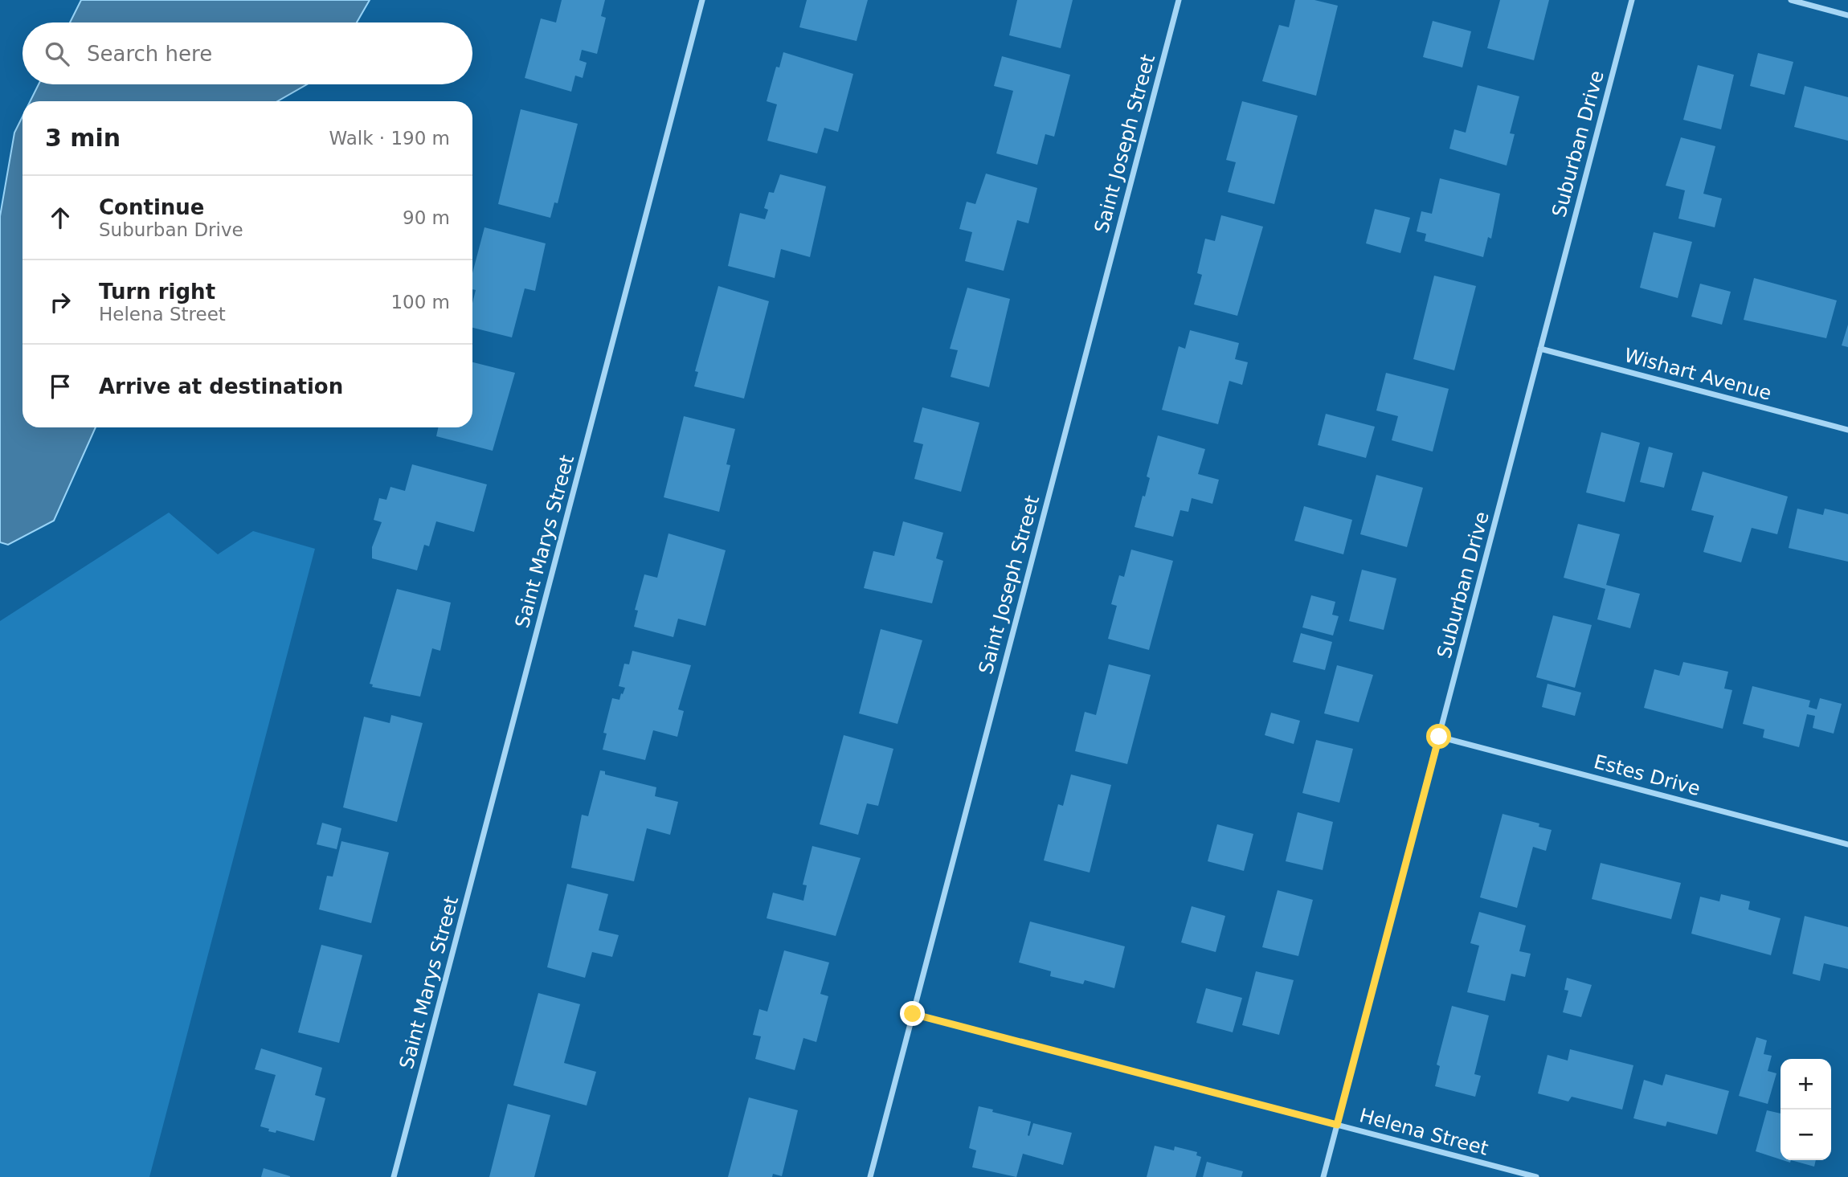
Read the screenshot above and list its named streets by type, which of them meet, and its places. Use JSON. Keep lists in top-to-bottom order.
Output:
{
  "streets": {
    "street": [
      "Saint Joseph Street",
      "Suburban Drive",
      "Wishart Avenue",
      "Saint Marys Street",
      "Estes Drive",
      "Helena Street"
    ]
  },
  "crossings": [
    ["Saint Joseph Street", "Helena Street"],
    ["Suburban Drive", "Wishart Avenue"],
    ["Suburban Drive", "Estes Drive"],
    ["Suburban Drive", "Helena Street"]
  ],
  "page": {
    "search": "Search here",
    "heading": ["3 min", "Walk · 190 m"],
    "list": [
      ["Continue", "Suburban Drive", "90 m"],
      ["Turn right", "Helena Street", "100 m"],
      "Arrive at destination"
    ],
    "map_buttons": ["+", "−"]
  }
}
